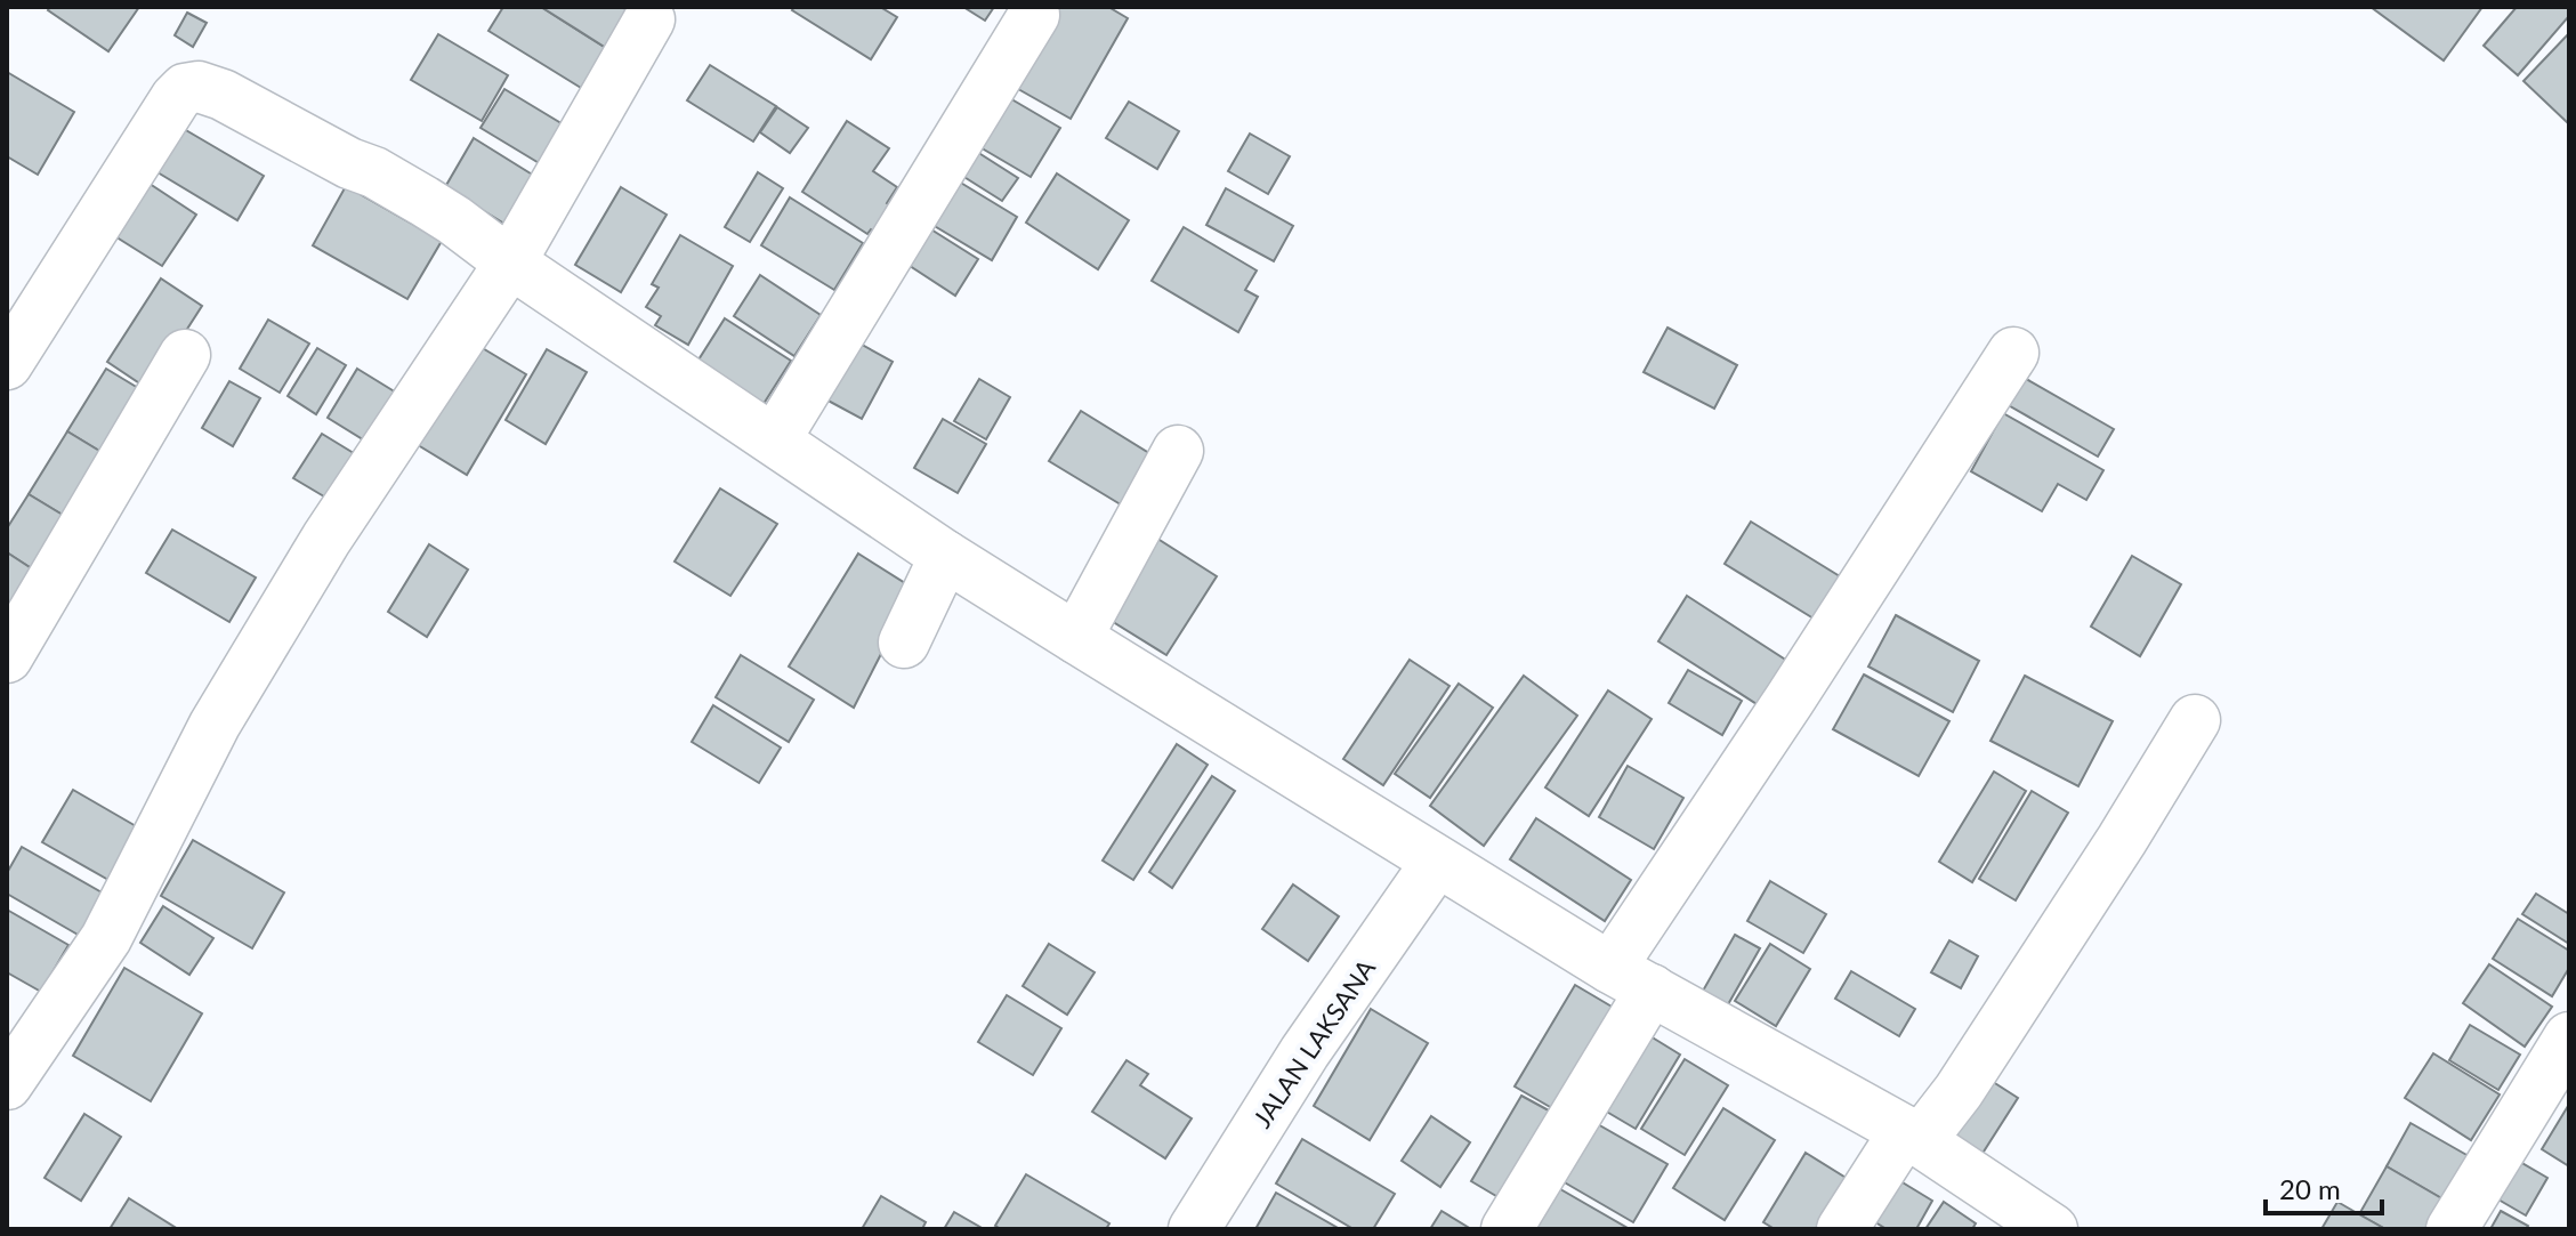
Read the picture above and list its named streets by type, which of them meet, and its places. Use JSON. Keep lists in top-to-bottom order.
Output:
{
  "streets": {
    "street": ["JALAN LAKSANA"]
  },
  "scale_bar": "20 m"
}
